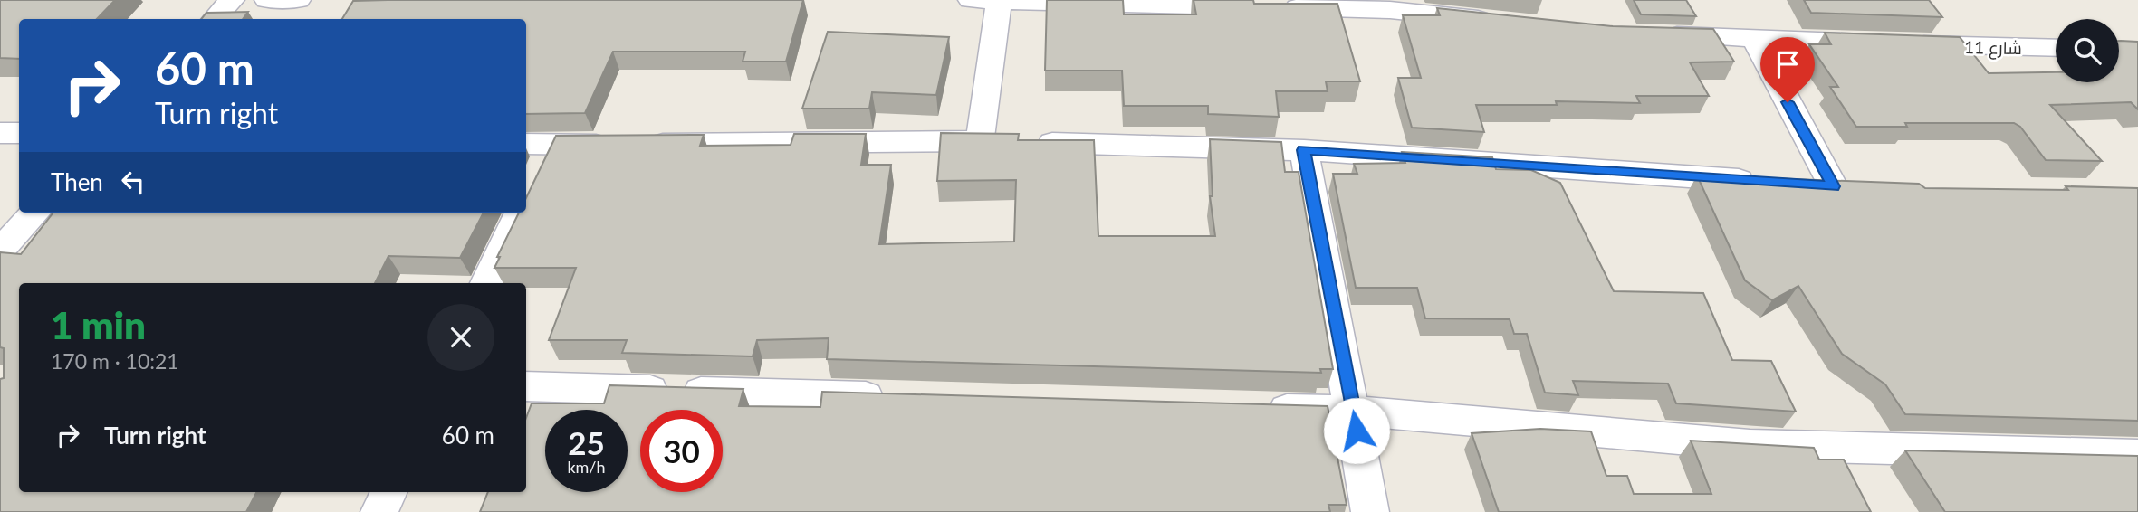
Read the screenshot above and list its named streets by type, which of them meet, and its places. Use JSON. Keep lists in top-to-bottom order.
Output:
{
  "streets": {
    "street": ["شارع 11"]
  },
  "page": {
    "turn": ["60 m", "Turn right"],
    "then": "Then",
    "heading": ["1 min", "170 m · 10:21"],
    "list": [
      {
        "name": "Turn right",
        "value": "60 m"
      }
    ],
    "speed": "25 km/h",
    "limit": "30"
  }
}
